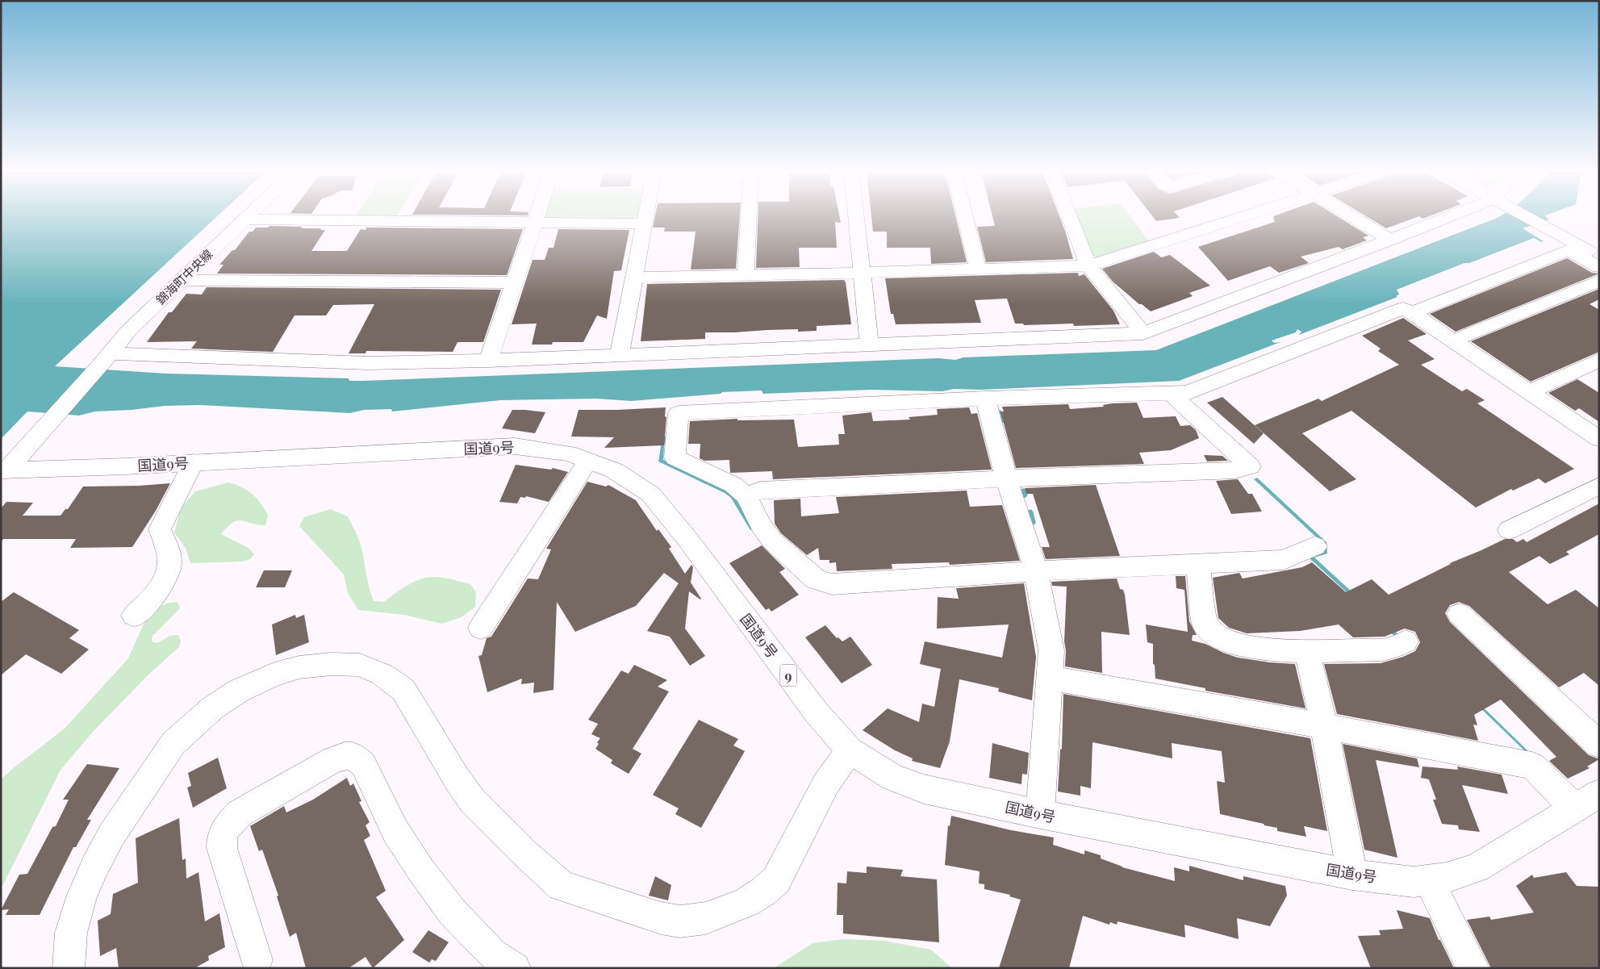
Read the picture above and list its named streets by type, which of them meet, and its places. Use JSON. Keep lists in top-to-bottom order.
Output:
{
  "streets": {
    "main road": ["錦海町中央線", "国道9号", "9"]
  },
  "crossings": [
    ["錦海町中央線", "国道9号"]
  ]
}
